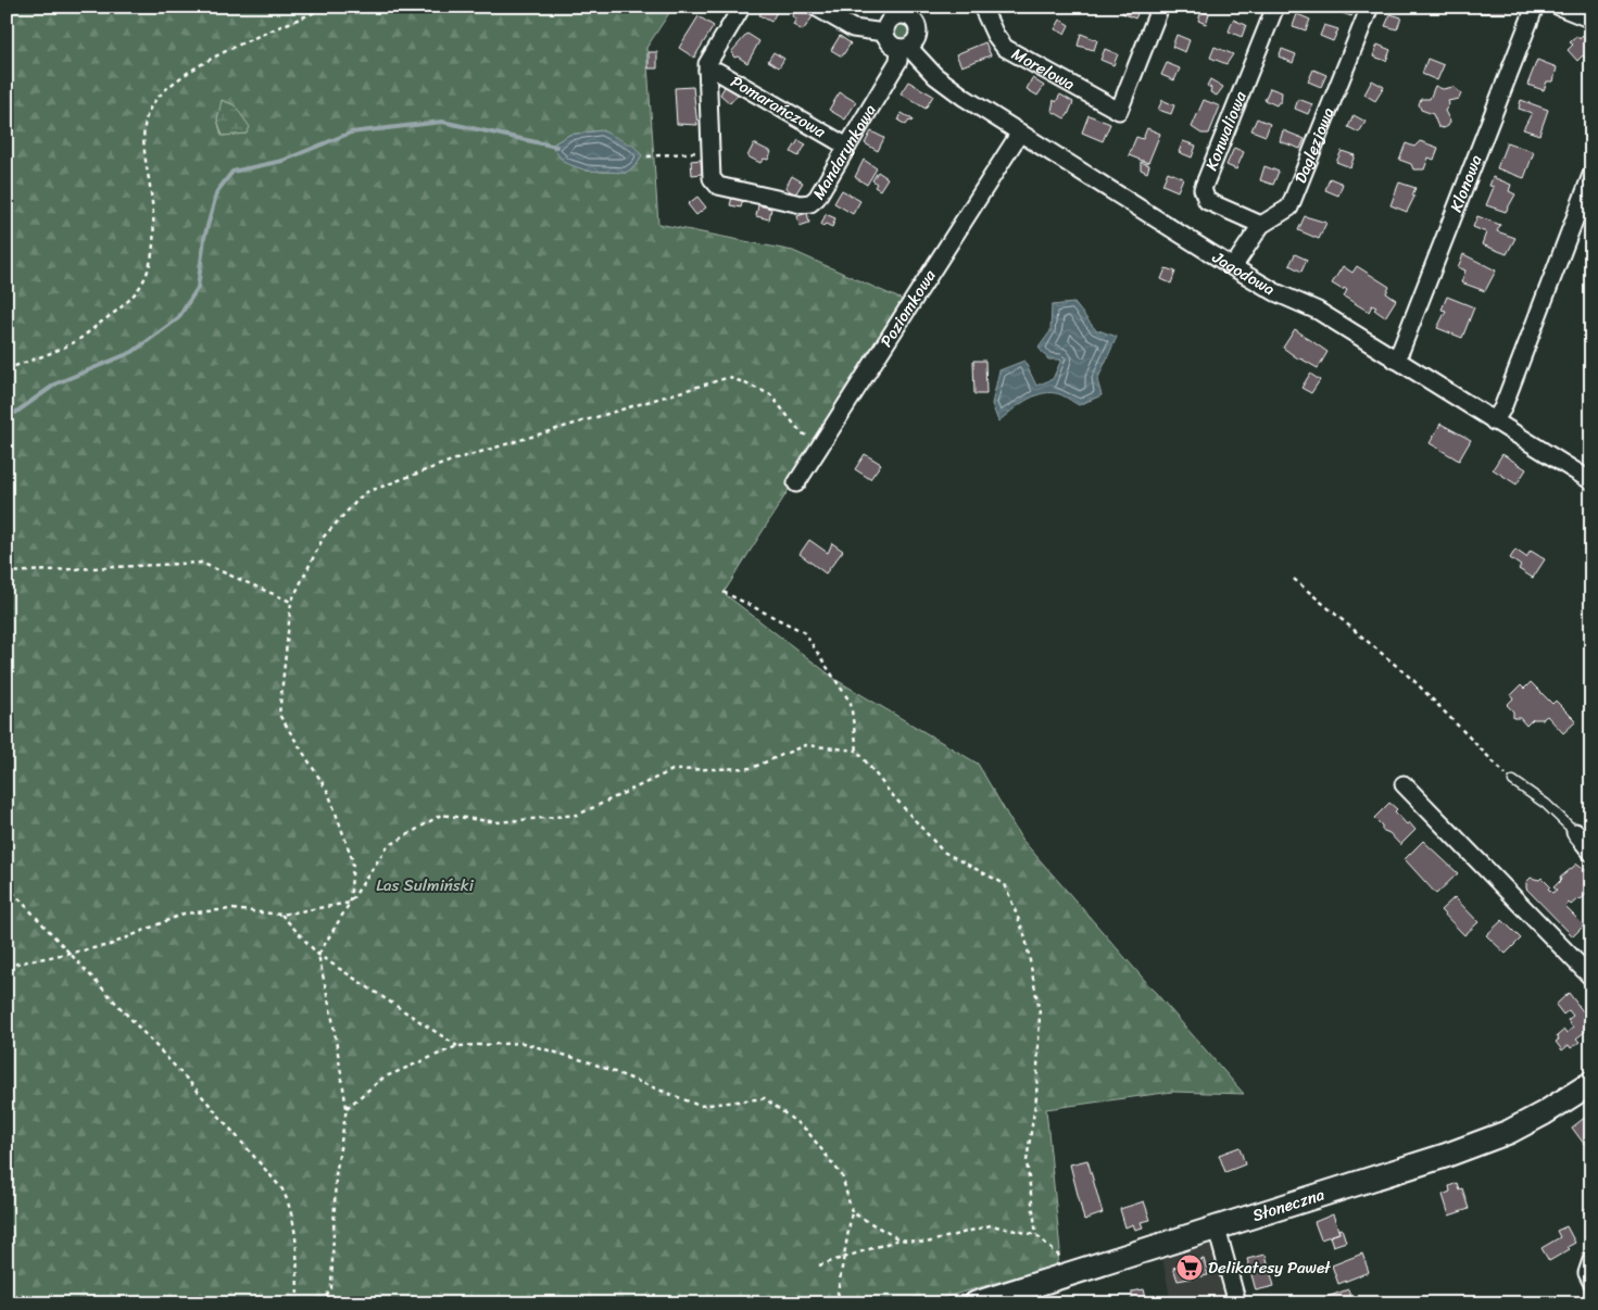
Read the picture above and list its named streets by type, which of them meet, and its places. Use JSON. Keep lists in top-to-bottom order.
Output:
{
  "streets": {
    "street": [
      "Morelowa",
      "Pomarańczowa",
      "Konwaliowa",
      "Daglezjowa",
      "Mandarynkowa",
      "Klonowa",
      "Jagodowa",
      "Poziomkowa",
      "Słoneczna"
    ]
  },
  "crossings": [
    ["Pomarańczowa", "Mandarynkowa"],
    ["Konwaliowa", "Daglezjowa"],
    ["Daglezjowa", "Jagodowa"],
    ["Mandarynkowa", "Jagodowa"],
    ["Klonowa", "Jagodowa"],
    ["Jagodowa", "Poziomkowa"]
  ],
  "parks": ["Las Sulmiński"],
  "places": {
    "supermarket": ["Delikatesy Paweł"]
  }
}
